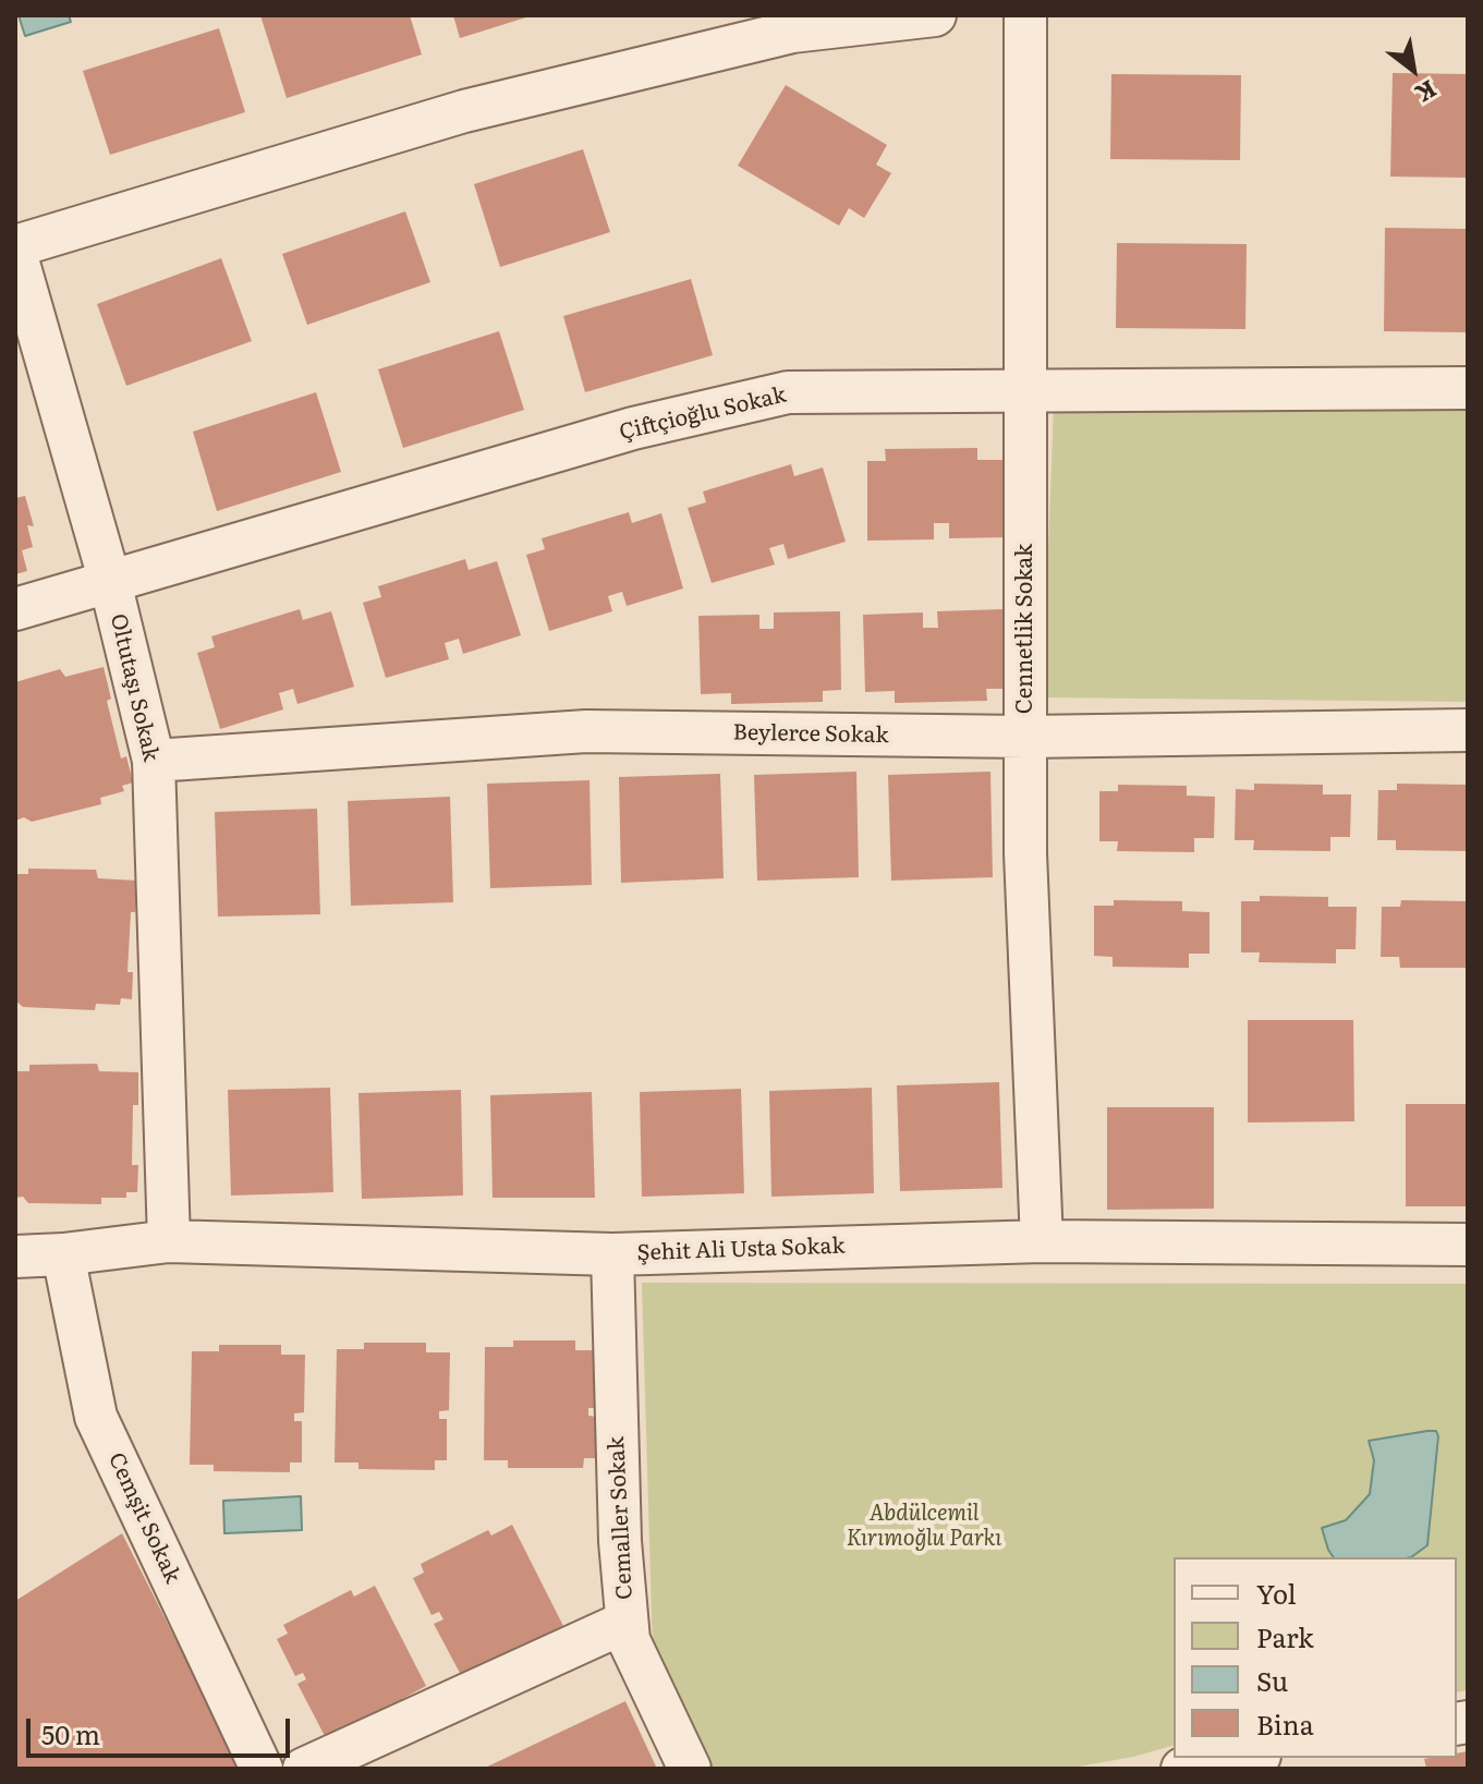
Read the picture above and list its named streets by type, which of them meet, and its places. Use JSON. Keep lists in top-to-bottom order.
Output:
{
  "streets": {
    "street": [
      "Çiftçioğlu Sokak",
      "Cennetlik Sokak",
      "Oltutaşı Sokak",
      "Beylerce Sokak",
      "Şehit Ali Usta Sokak",
      "Cemşit Sokak",
      "Cemaller Sokak"
    ]
  },
  "crossings": [
    ["Çiftçioğlu Sokak", "Cennetlik Sokak"],
    ["Çiftçioğlu Sokak", "Oltutaşı Sokak"],
    ["Cennetlik Sokak", "Beylerce Sokak"],
    ["Cennetlik Sokak", "Şehit Ali Usta Sokak"],
    ["Oltutaşı Sokak", "Beylerce Sokak"],
    ["Oltutaşı Sokak", "Şehit Ali Usta Sokak"],
    ["Şehit Ali Usta Sokak", "Cemşit Sokak"],
    ["Şehit Ali Usta Sokak", "Cemaller Sokak"]
  ],
  "parks": ["Abdülcemil Kırımoğlu Parkı"],
  "legend": [
    "Yol",
    "Park",
    "Su",
    "Bina"
  ],
  "scale_bar": "50 m",
  "north": "bottom right"
}
